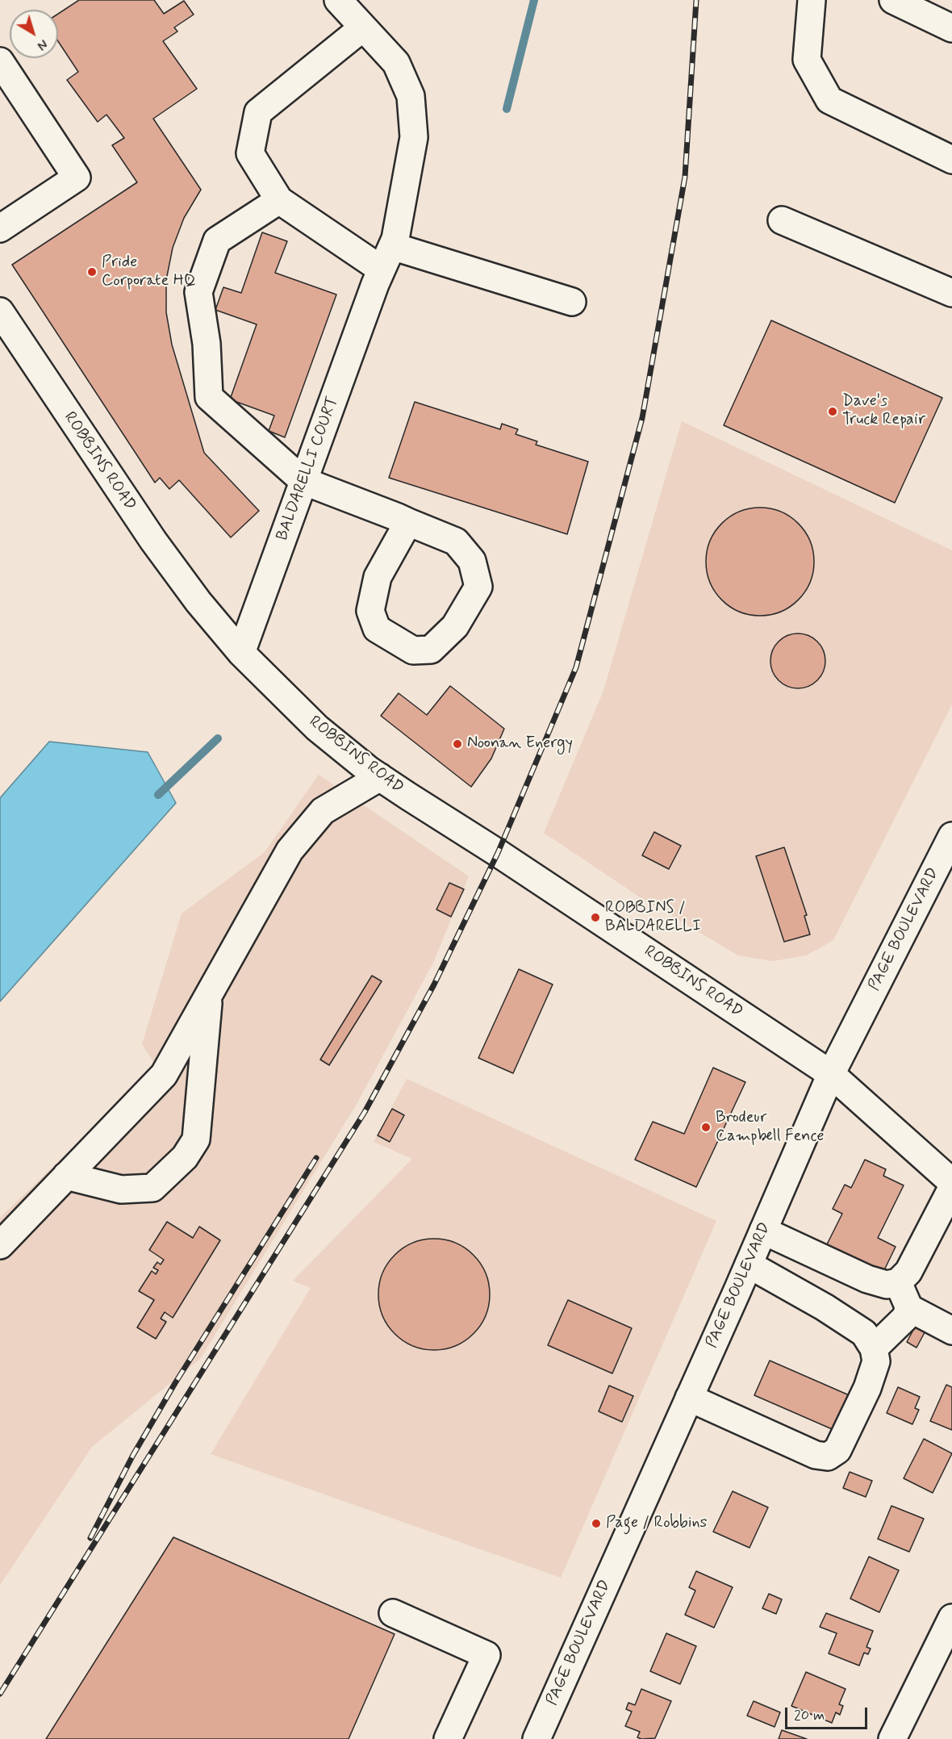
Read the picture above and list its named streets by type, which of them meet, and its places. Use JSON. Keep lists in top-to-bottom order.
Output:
{
  "streets": {
    "street": ["ROBBINS ROAD", "BALDARELLI COURT", "PAGE BOULEVARD"]
  },
  "crossings": [
    ["ROBBINS ROAD", "BALDARELLI COURT"],
    ["ROBBINS ROAD", "PAGE BOULEVARD"]
  ],
  "places": [
    "Pride Corporate HQ",
    "Dave's Truck Repair",
    "Noonan Energy",
    "ROBBINS / BALDARELLI",
    "Brodeur Campbell Fence",
    "Page / Robbins"
  ],
  "scale_bar": "20 m",
  "north": "bottom right"
}
